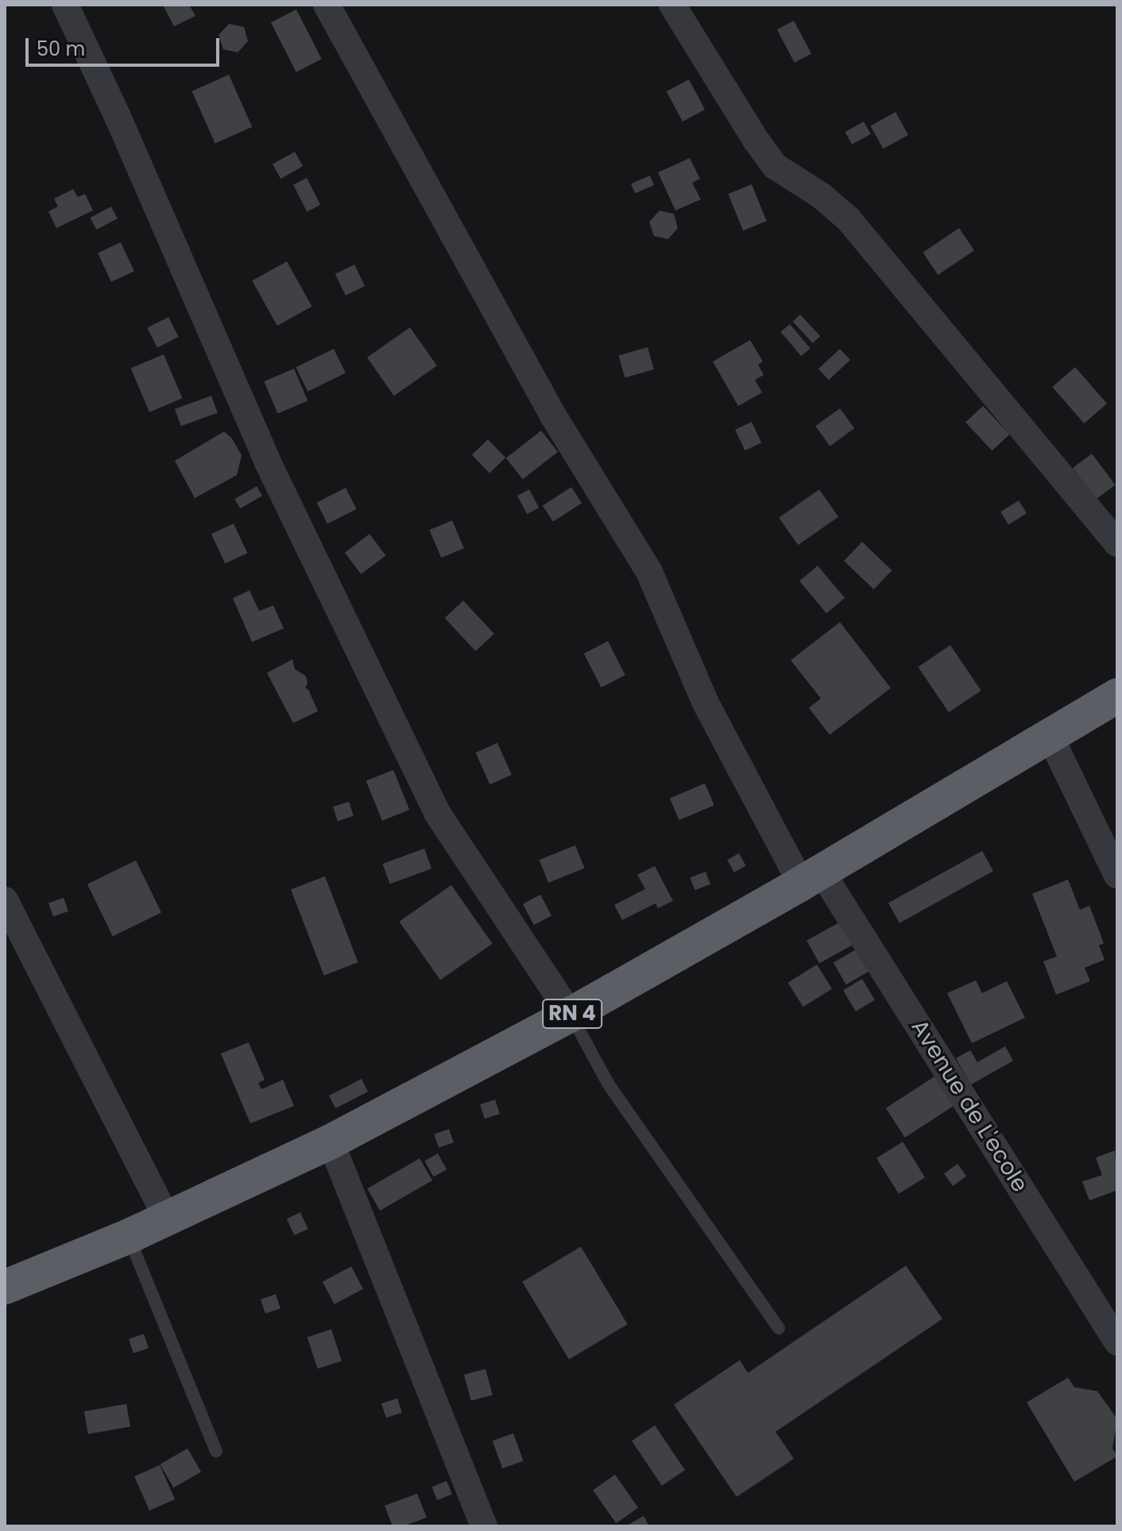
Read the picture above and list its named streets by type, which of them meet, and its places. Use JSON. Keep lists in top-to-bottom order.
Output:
{
  "streets": {
    "highway": ["RN 4"],
    "street": ["Avenue de L'ecole"]
  },
  "crossings": [
    ["RN 4", "Avenue de L'ecole"]
  ],
  "scale_bar": "50 m"
}
